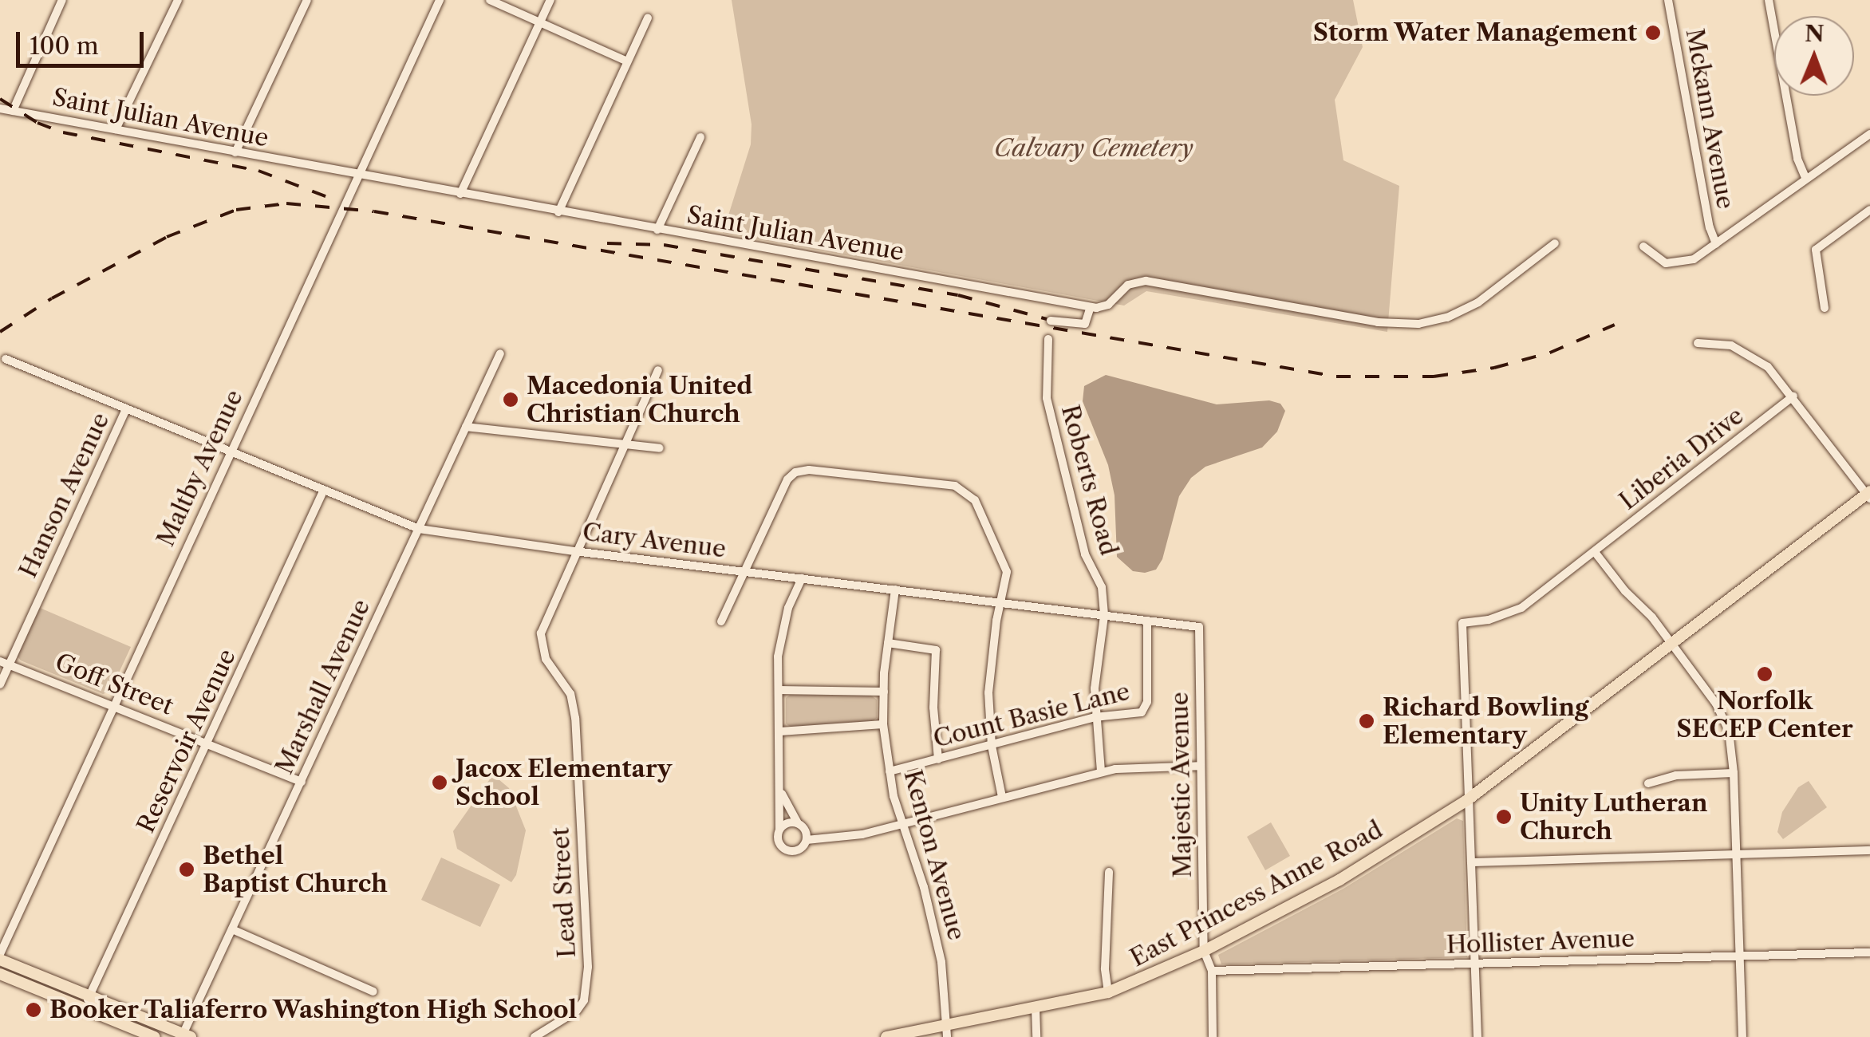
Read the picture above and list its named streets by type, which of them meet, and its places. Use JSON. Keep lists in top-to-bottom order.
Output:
{
  "streets": {
    "main road": ["East Princess Anne Road"],
    "street": [
      "Saint Julian Avenue",
      "Mckann Avenue",
      "Liberia Drive",
      "Maltby Avenue",
      "Roberts Road",
      "Hanson Avenue",
      "Cary Avenue",
      "Goff Street",
      "Marshall Avenue",
      "Count Basie Lane",
      "Reservoir Avenue",
      "Majestic Avenue",
      "Kenton Avenue",
      "Lead Street",
      "Hollister Avenue"
    ]
  },
  "crossings": [
    ["Saint Julian Avenue", "Maltby Avenue"],
    ["Maltby Avenue", "Cary Avenue"],
    ["Maltby Avenue", "Goff Street"],
    ["Roberts Road", "Cary Avenue"],
    ["Roberts Road", "Count Basie Lane"],
    ["Hanson Avenue", "Cary Avenue"],
    ["Hanson Avenue", "Goff Street"],
    ["Cary Avenue", "Marshall Avenue"],
    ["Cary Avenue", "Count Basie Lane"],
    ["Cary Avenue", "Reservoir Avenue"],
    ["Cary Avenue", "Majestic Avenue"],
    ["Cary Avenue", "Kenton Avenue"],
    ["Cary Avenue", "Lead Street"],
    ["Goff Street", "Marshall Avenue"],
    ["Goff Street", "Reservoir Avenue"],
    ["Count Basie Lane", "Kenton Avenue"],
    ["Majestic Avenue", "East Princess Anne Road"],
    ["Majestic Avenue", "Hollister Avenue"],
    ["Kenton Avenue", "East Princess Anne Road"]
  ],
  "parks": ["Calvary Cemetery"],
  "places": [
    "Storm Water Management",
    "Macedonia United Christian Church",
    "Norfolk SECEP Center",
    "Richard Bowling Elementary",
    "Jacox Elementary School",
    "Unity Lutheran Church",
    "Bethel Baptist Church",
    "Booker Taliaferro Washington High School"
  ],
  "scale_bar": "100 m",
  "north": "top"
}
